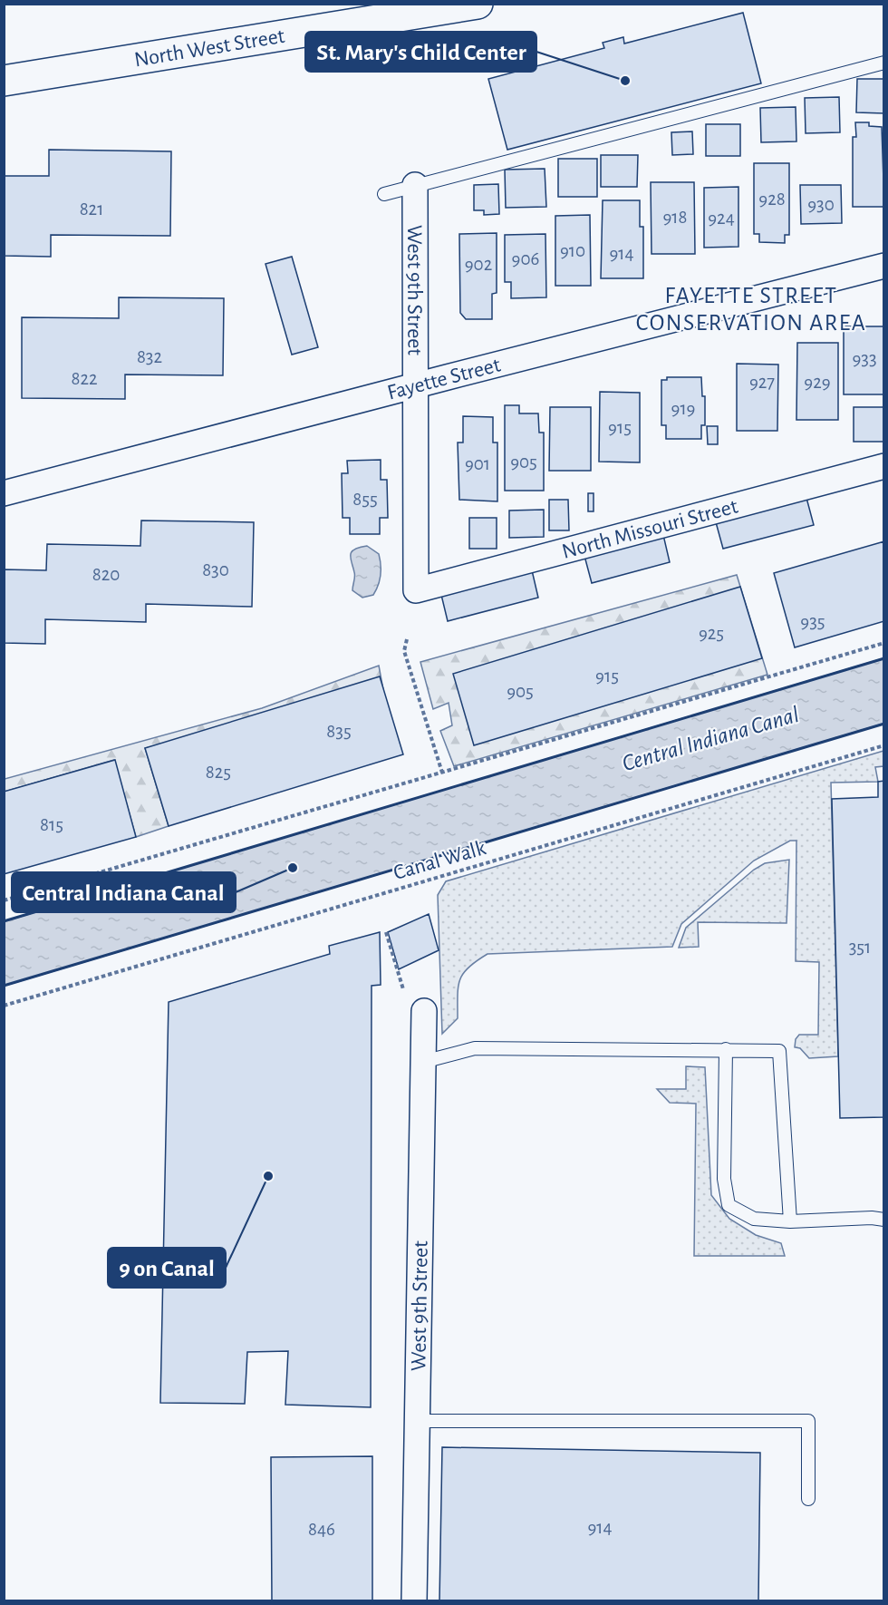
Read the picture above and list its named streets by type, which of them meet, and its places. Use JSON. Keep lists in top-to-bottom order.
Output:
{
  "streets": {
    "main road": ["North West Street"],
    "street": ["West 9th Street", "Fayette Street", "North Missouri Street"],
    "path": ["Canal Walk"]
  },
  "crossings": [
    ["West 9th Street", "Fayette Street"],
    ["West 9th Street", "North Missouri Street"]
  ],
  "districts": ["FAYETTE STREET CONSERVATION AREA"],
  "water": ["Central Indiana Canal"],
  "places": ["St. Mary's Child Center", "Central Indiana Canal", "9 on Canal"],
  "house_numbers": [
    "928",
    "930",
    "821",
    "918",
    "924",
    "910",
    "914",
    "906",
    "902",
    "832",
    "933",
    "822",
    "927",
    "929",
    "919",
    "915",
    "905",
    "901",
    "855",
    "830",
    "820",
    "935",
    "925",
    "915",
    "905",
    "835",
    "825",
    "815",
    "351",
    "914",
    "846"
  ]
}
